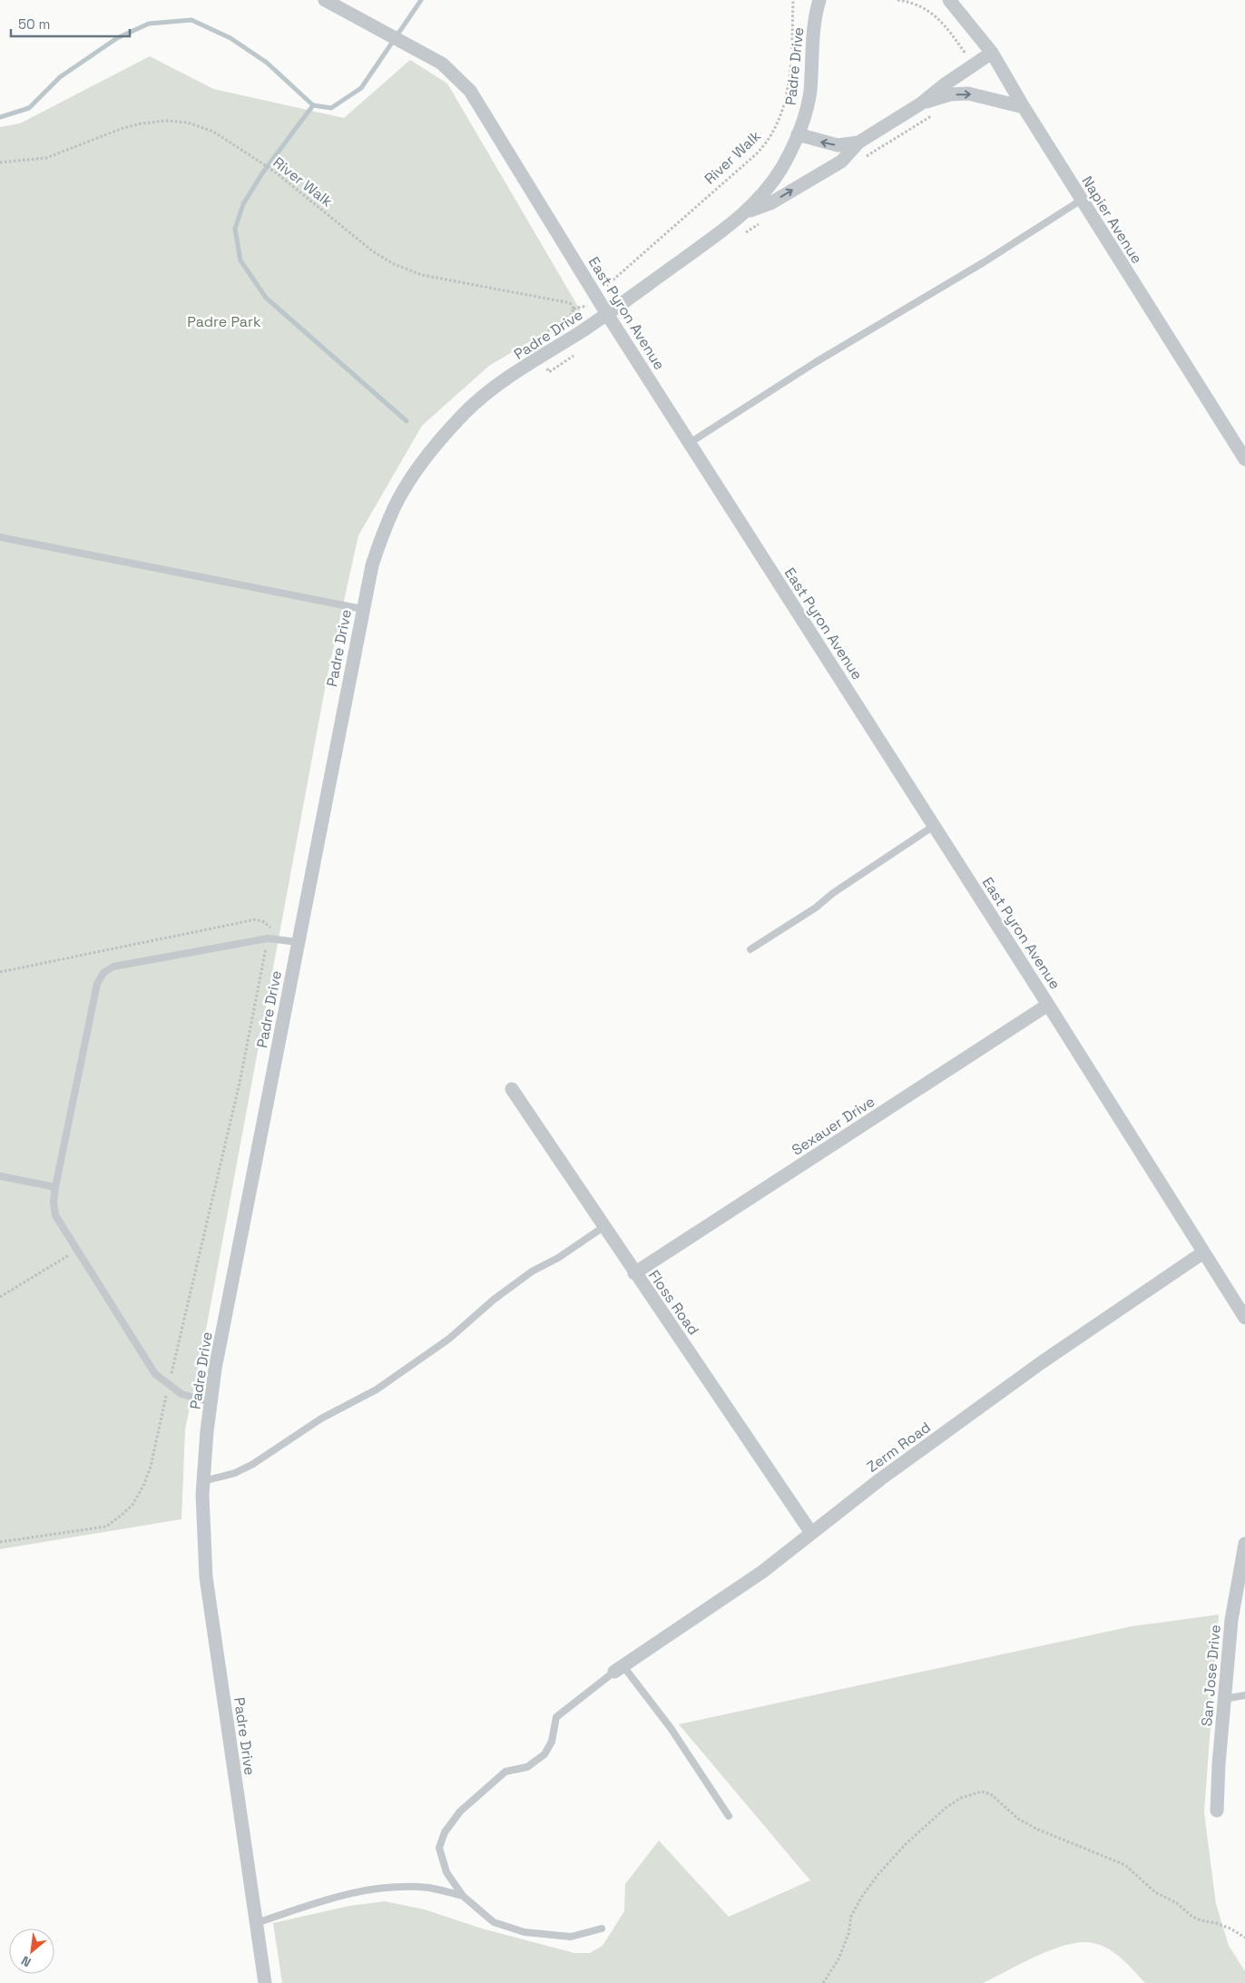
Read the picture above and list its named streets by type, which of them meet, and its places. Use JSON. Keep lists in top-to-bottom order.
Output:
{
  "streets": {
    "street": [
      "Padre Drive",
      "Napier Avenue",
      "East Pyron Avenue",
      "Sexauer Drive",
      "Floss Road",
      "Zerm Road",
      "San Jose Drive"
    ],
    "path": ["River Walk"]
  },
  "crossings": [
    ["Padre Drive", "Napier Avenue"],
    ["Padre Drive", "East Pyron Avenue"],
    ["East Pyron Avenue", "Sexauer Drive"],
    ["East Pyron Avenue", "Zerm Road"],
    ["Sexauer Drive", "Floss Road"],
    ["Floss Road", "Zerm Road"]
  ],
  "parks": ["Padre Park"],
  "scale_bar": "50 m",
  "north": "bottom left"
}
